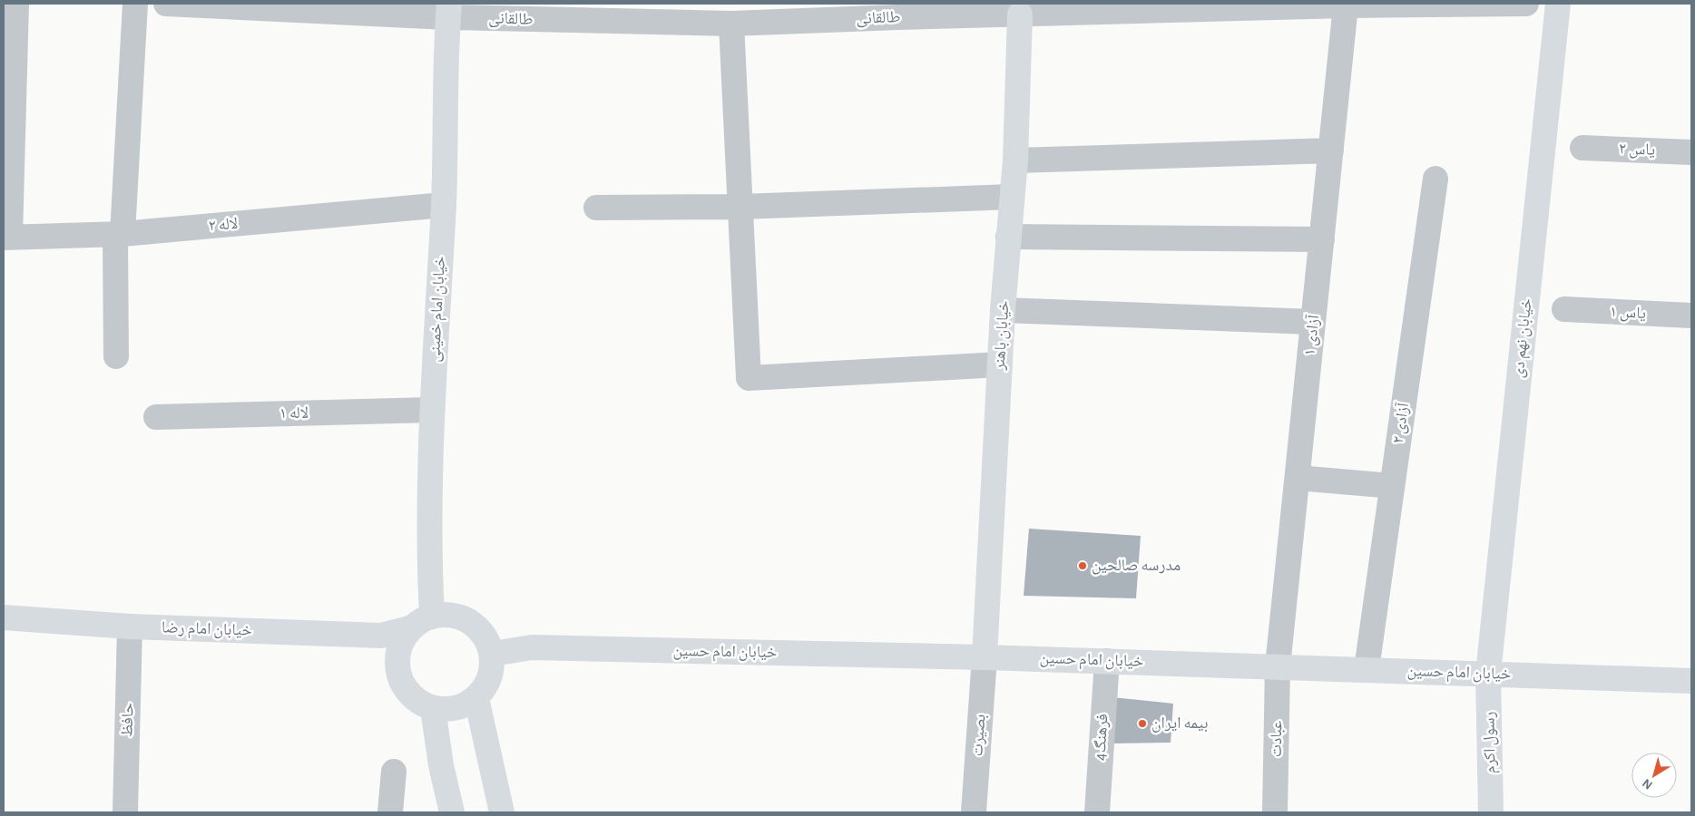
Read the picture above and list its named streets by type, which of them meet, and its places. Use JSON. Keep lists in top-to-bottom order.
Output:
{
  "streets": {
    "street": [
      "طالقانی",
      "یاس ۲",
      "لاله ۲",
      "خیابان امام خمینی",
      "یاس ۱",
      "خیابان باهنر",
      "آزادی ۱",
      "خیابان نهم دی",
      "لاله ۱",
      "آزادی ۲",
      "خیابان امام رضا",
      "خیابان امام حسین",
      "حافظ",
      "بصیرت",
      "فرهنگ4",
      "عبادت",
      "رسول اکرم"
    ]
  },
  "crossings": [
    ["طالقانی", "خیابان امام خمینی"],
    ["طالقانی", "خیابان باهنر"],
    ["طالقانی", "آزادی ۱"],
    ["لاله ۲", "خیابان امام خمینی"],
    ["خیابان امام خمینی", "لاله ۱"],
    ["خیابان امام خمینی", "خیابان امام رضا"],
    ["خیابان امام خمینی", "خیابان امام حسین"],
    ["خیابان باهنر", "خیابان امام حسین"],
    ["خیابان باهنر", "بصیرت"],
    ["آزادی ۱", "خیابان امام حسین"],
    ["آزادی ۱", "عبادت"],
    ["خیابان نهم دی", "خیابان امام حسین"],
    ["خیابان نهم دی", "رسول اکرم"],
    ["آزادی ۲", "خیابان امام حسین"],
    ["خیابان امام رضا", "خیابان امام حسین"],
    ["خیابان امام رضا", "حافظ"],
    ["خیابان امام حسین", "بصیرت"],
    ["خیابان امام حسین", "فرهنگ4"],
    ["خیابان امام حسین", "عبادت"],
    ["خیابان امام حسین", "رسول اکرم"]
  ],
  "places": ["مدرسه صالحین", "بیمه ایران"],
  "north": "bottom left"
}
